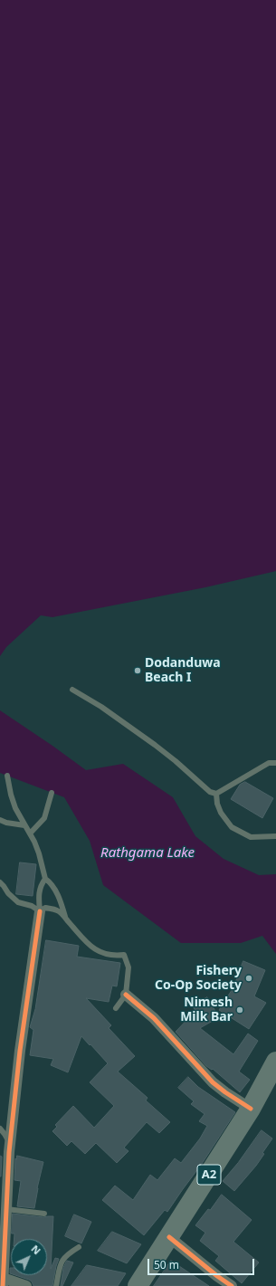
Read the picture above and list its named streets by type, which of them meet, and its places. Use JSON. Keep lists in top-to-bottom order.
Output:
{
  "streets": {
    "highway": ["A2"]
  },
  "water": ["Rathgama Lake"],
  "places": ["Dodanduwa Beach I", "Fishery Co-Op Society", "Nimesh Milk Bar"],
  "scale_bar": "50 m",
  "north": "top right"
}
